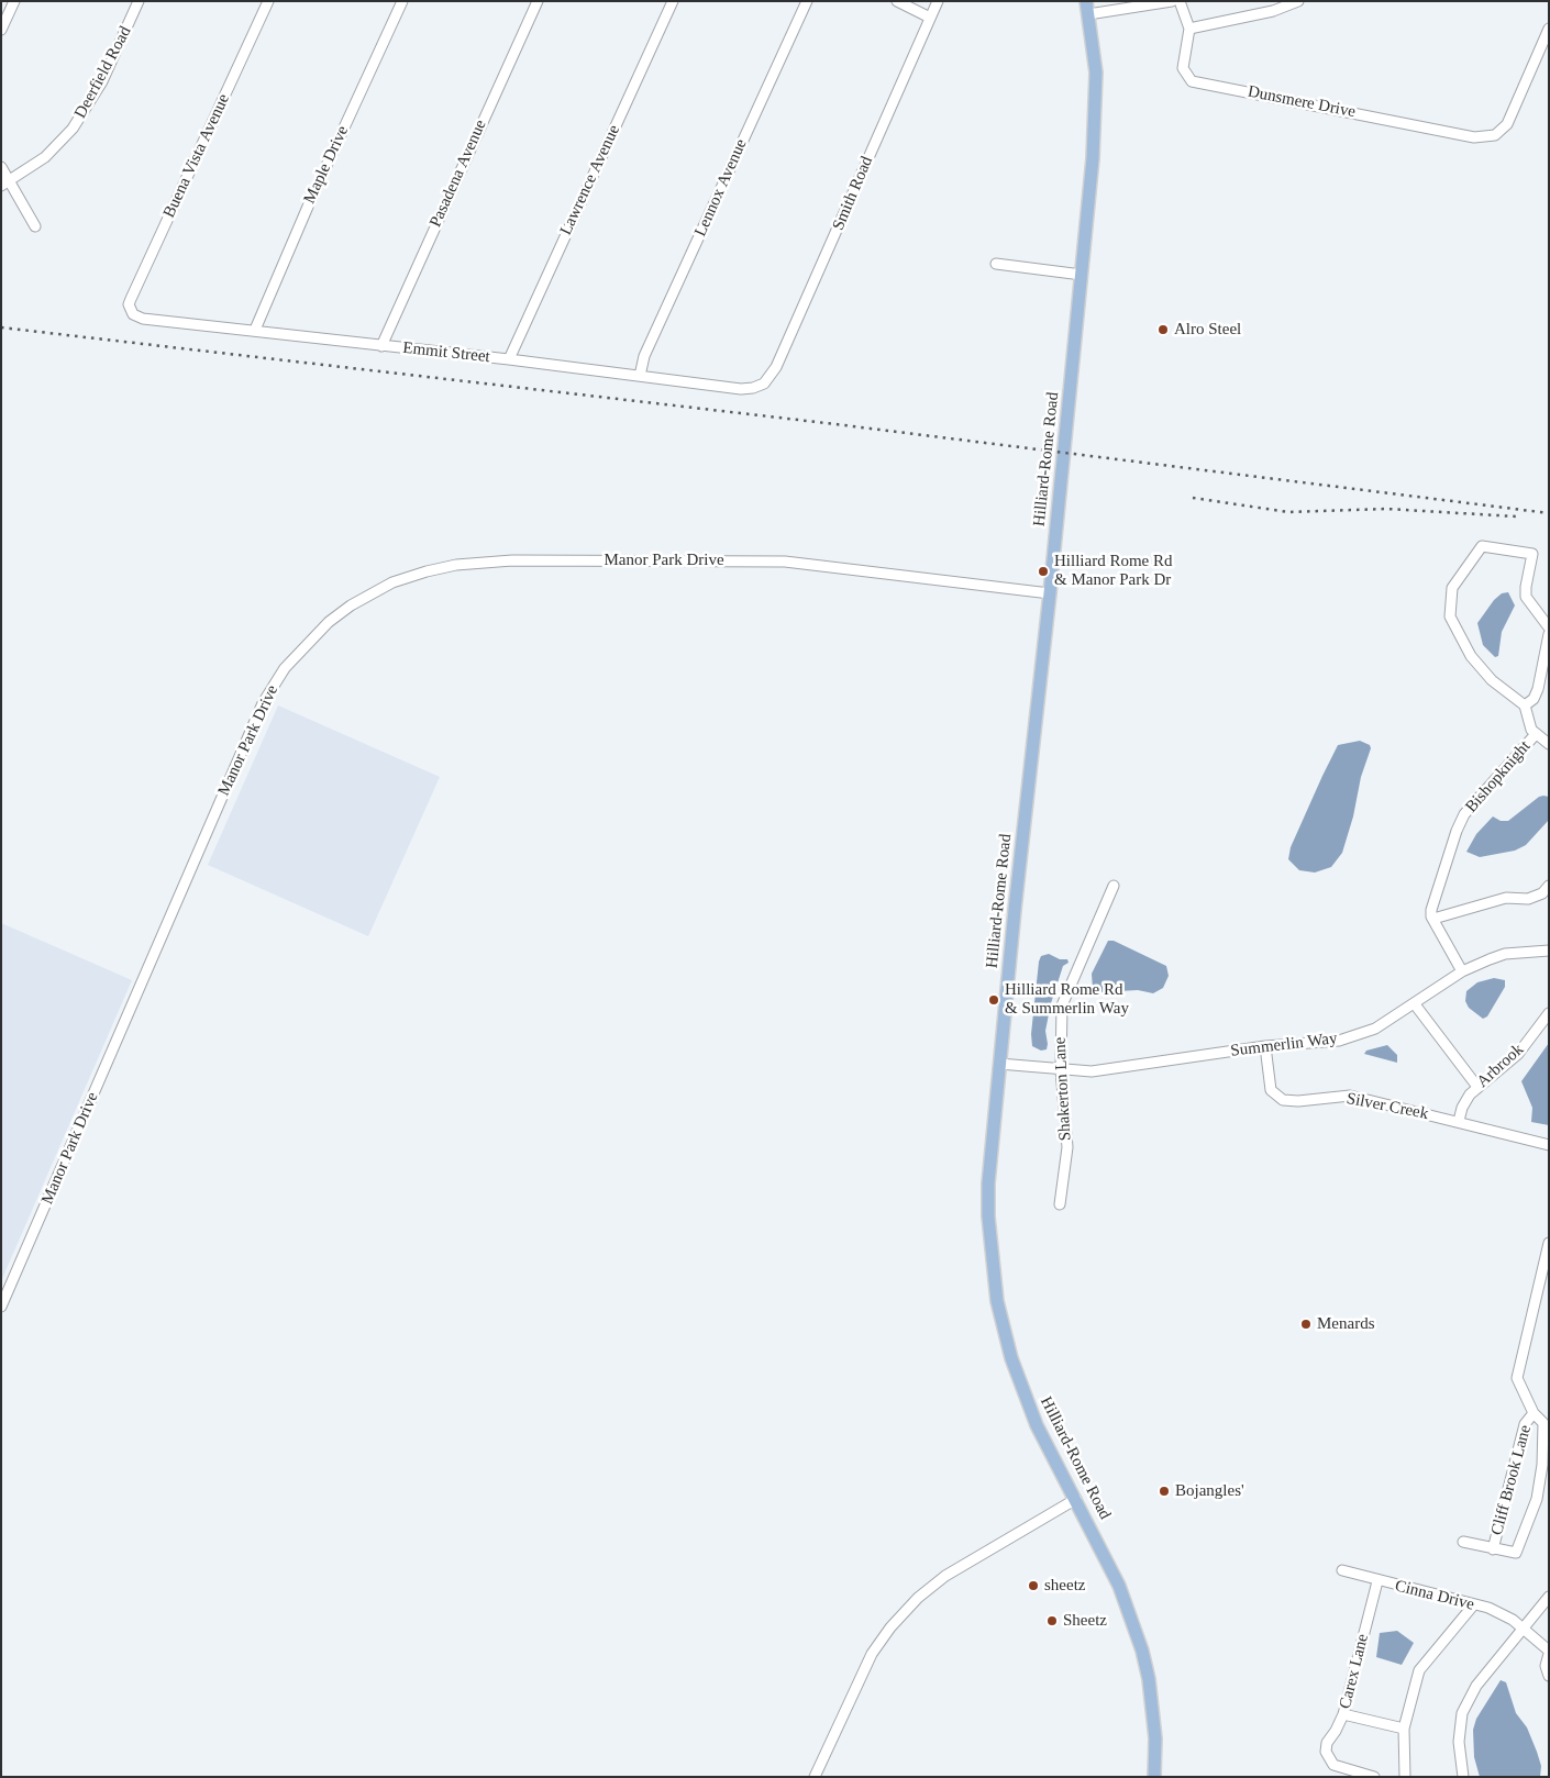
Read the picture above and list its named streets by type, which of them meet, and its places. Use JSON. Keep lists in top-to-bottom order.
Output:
{
  "streets": {
    "main road": ["Hilliard-Rome Road"],
    "street": [
      "Deerfield Road",
      "Dunsmere Drive",
      "Buena Vista Avenue",
      "Maple Drive",
      "Pasadena Avenue",
      "Lawrence Avenue",
      "Lennox Avenue",
      "Smith Road",
      "Emmit Street",
      "Manor Park Drive",
      "Bishopknight",
      "Summerlin Way",
      "Arbrook",
      "Shakerton Lane",
      "Silver Creek",
      "Cliff Brook Lane",
      "Cinna Drive",
      "Carex Lane"
    ]
  },
  "crossings": [
    ["Buena Vista Avenue", "Emmit Street"],
    ["Maple Drive", "Emmit Street"],
    ["Pasadena Avenue", "Emmit Street"],
    ["Lawrence Avenue", "Emmit Street"],
    ["Lennox Avenue", "Emmit Street"],
    ["Smith Road", "Emmit Street"],
    ["Hilliard-Rome Road", "Manor Park Drive"],
    ["Hilliard-Rome Road", "Summerlin Way"],
    ["Summerlin Way", "Shakerton Lane"],
    ["Summerlin Way", "Silver Creek"],
    ["Arbrook", "Silver Creek"],
    ["Cinna Drive", "Carex Lane"]
  ],
  "places": [
    "Alro Steel",
    "Hilliard Rome Rd & Manor Park Dr",
    "Hilliard Rome Rd & Summerlin Way",
    "Menards",
    "Bojangles'",
    "sheetz",
    "Sheetz"
  ]
}
